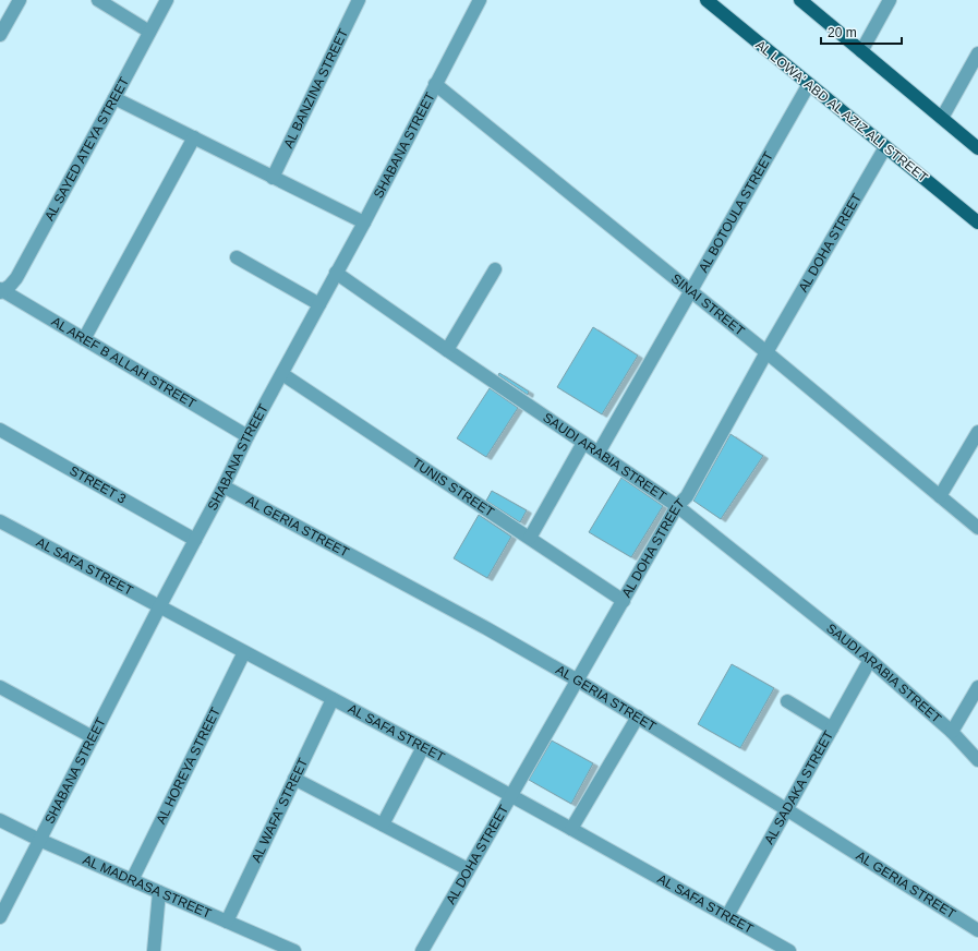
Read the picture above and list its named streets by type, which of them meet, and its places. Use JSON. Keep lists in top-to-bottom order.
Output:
{
  "streets": {
    "main road": ["AL LOWA' ABD AL AZIZ ALI STREET"],
    "street": [
      "AL BANZINA STREET",
      "SHABANA STREET",
      "AL SAYED ATEYA STREET",
      "AL BOTOULA STREET",
      "AL DOHA STREET",
      "SINAI STREET",
      "AL AREF B ALLAH STREET",
      "SAUDI ARABIA STREET",
      "STREET 3",
      "TUNIS STREET",
      "AL GERIA STREET",
      "AL SAFA STREET",
      "AL HOREYA STREET",
      "AL SADAKA STREET",
      "AL WAFA' STREET",
      "AL MADRASA STREET"
    ]
  },
  "crossings": [
    ["AL LOWA' ABD AL AZIZ ALI STREET", "AL BOTOULA STREET"],
    ["AL LOWA' ABD AL AZIZ ALI STREET", "AL DOHA STREET"],
    ["SHABANA STREET", "SINAI STREET"],
    ["SHABANA STREET", "AL AREF B ALLAH STREET"],
    ["SHABANA STREET", "SAUDI ARABIA STREET"],
    ["SHABANA STREET", "STREET 3"],
    ["SHABANA STREET", "TUNIS STREET"],
    ["SHABANA STREET", "AL GERIA STREET"],
    ["SHABANA STREET", "AL SAFA STREET"],
    ["SHABANA STREET", "AL MADRASA STREET"],
    ["AL SAYED ATEYA STREET", "AL AREF B ALLAH STREET"],
    ["AL BOTOULA STREET", "SINAI STREET"],
    ["AL BOTOULA STREET", "SAUDI ARABIA STREET"],
    ["AL DOHA STREET", "SINAI STREET"],
    ["AL DOHA STREET", "SAUDI ARABIA STREET"],
    ["AL DOHA STREET", "TUNIS STREET"],
    ["AL DOHA STREET", "AL GERIA STREET"],
    ["AL DOHA STREET", "AL SAFA STREET"],
    ["SAUDI ARABIA STREET", "AL SADAKA STREET"],
    ["AL GERIA STREET", "AL SADAKA STREET"],
    ["AL SAFA STREET", "AL HOREYA STREET"],
    ["AL SAFA STREET", "AL SADAKA STREET"],
    ["AL SAFA STREET", "AL WAFA' STREET"],
    ["AL HOREYA STREET", "AL MADRASA STREET"],
    ["AL WAFA' STREET", "AL MADRASA STREET"]
  ],
  "scale_bar": "20 m"
}
